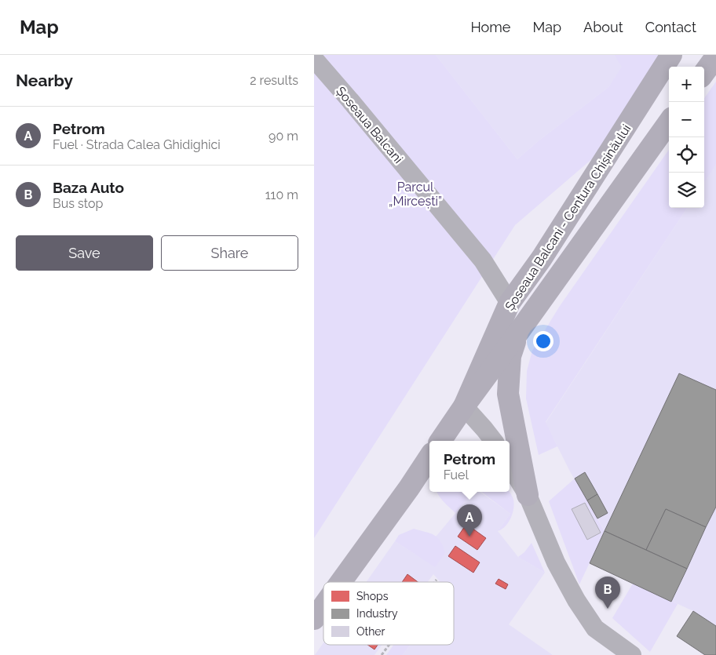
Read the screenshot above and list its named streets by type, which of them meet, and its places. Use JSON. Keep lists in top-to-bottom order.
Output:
{
  "streets": {
    "highway": ["Șoseaua Balcani - Centura Chișinăului"],
    "street": ["Șoseaua Balcani"]
  },
  "crossings": [
    ["Șoseaua Balcani", "Șoseaua Balcani - Centura Chișinăului"]
  ],
  "parks": ["Parcul „Mircești”"],
  "legend": ["Shops", "Industry", "Other"],
  "page": {
    "header": "Map",
    "nav": [
      "Home",
      "Map",
      "About",
      "Contact"
    ],
    "heading": ["Nearby", "2 results"],
    "map_buttons": ["+", "−"],
    "list": [
      {
        "mark": "A",
        "name": "Petrom",
        "note": "Fuel · Strada Calea Ghidighici",
        "value": "90 m"
      },
      {
        "mark": "B",
        "name": "Baza Auto",
        "note": "Bus stop",
        "value": "110 m"
      }
    ],
    "buttons": ["Save", "Share"],
    "popup": ["Petrom", "Fuel"],
    "pins": ["A", "B"]
  }
}
